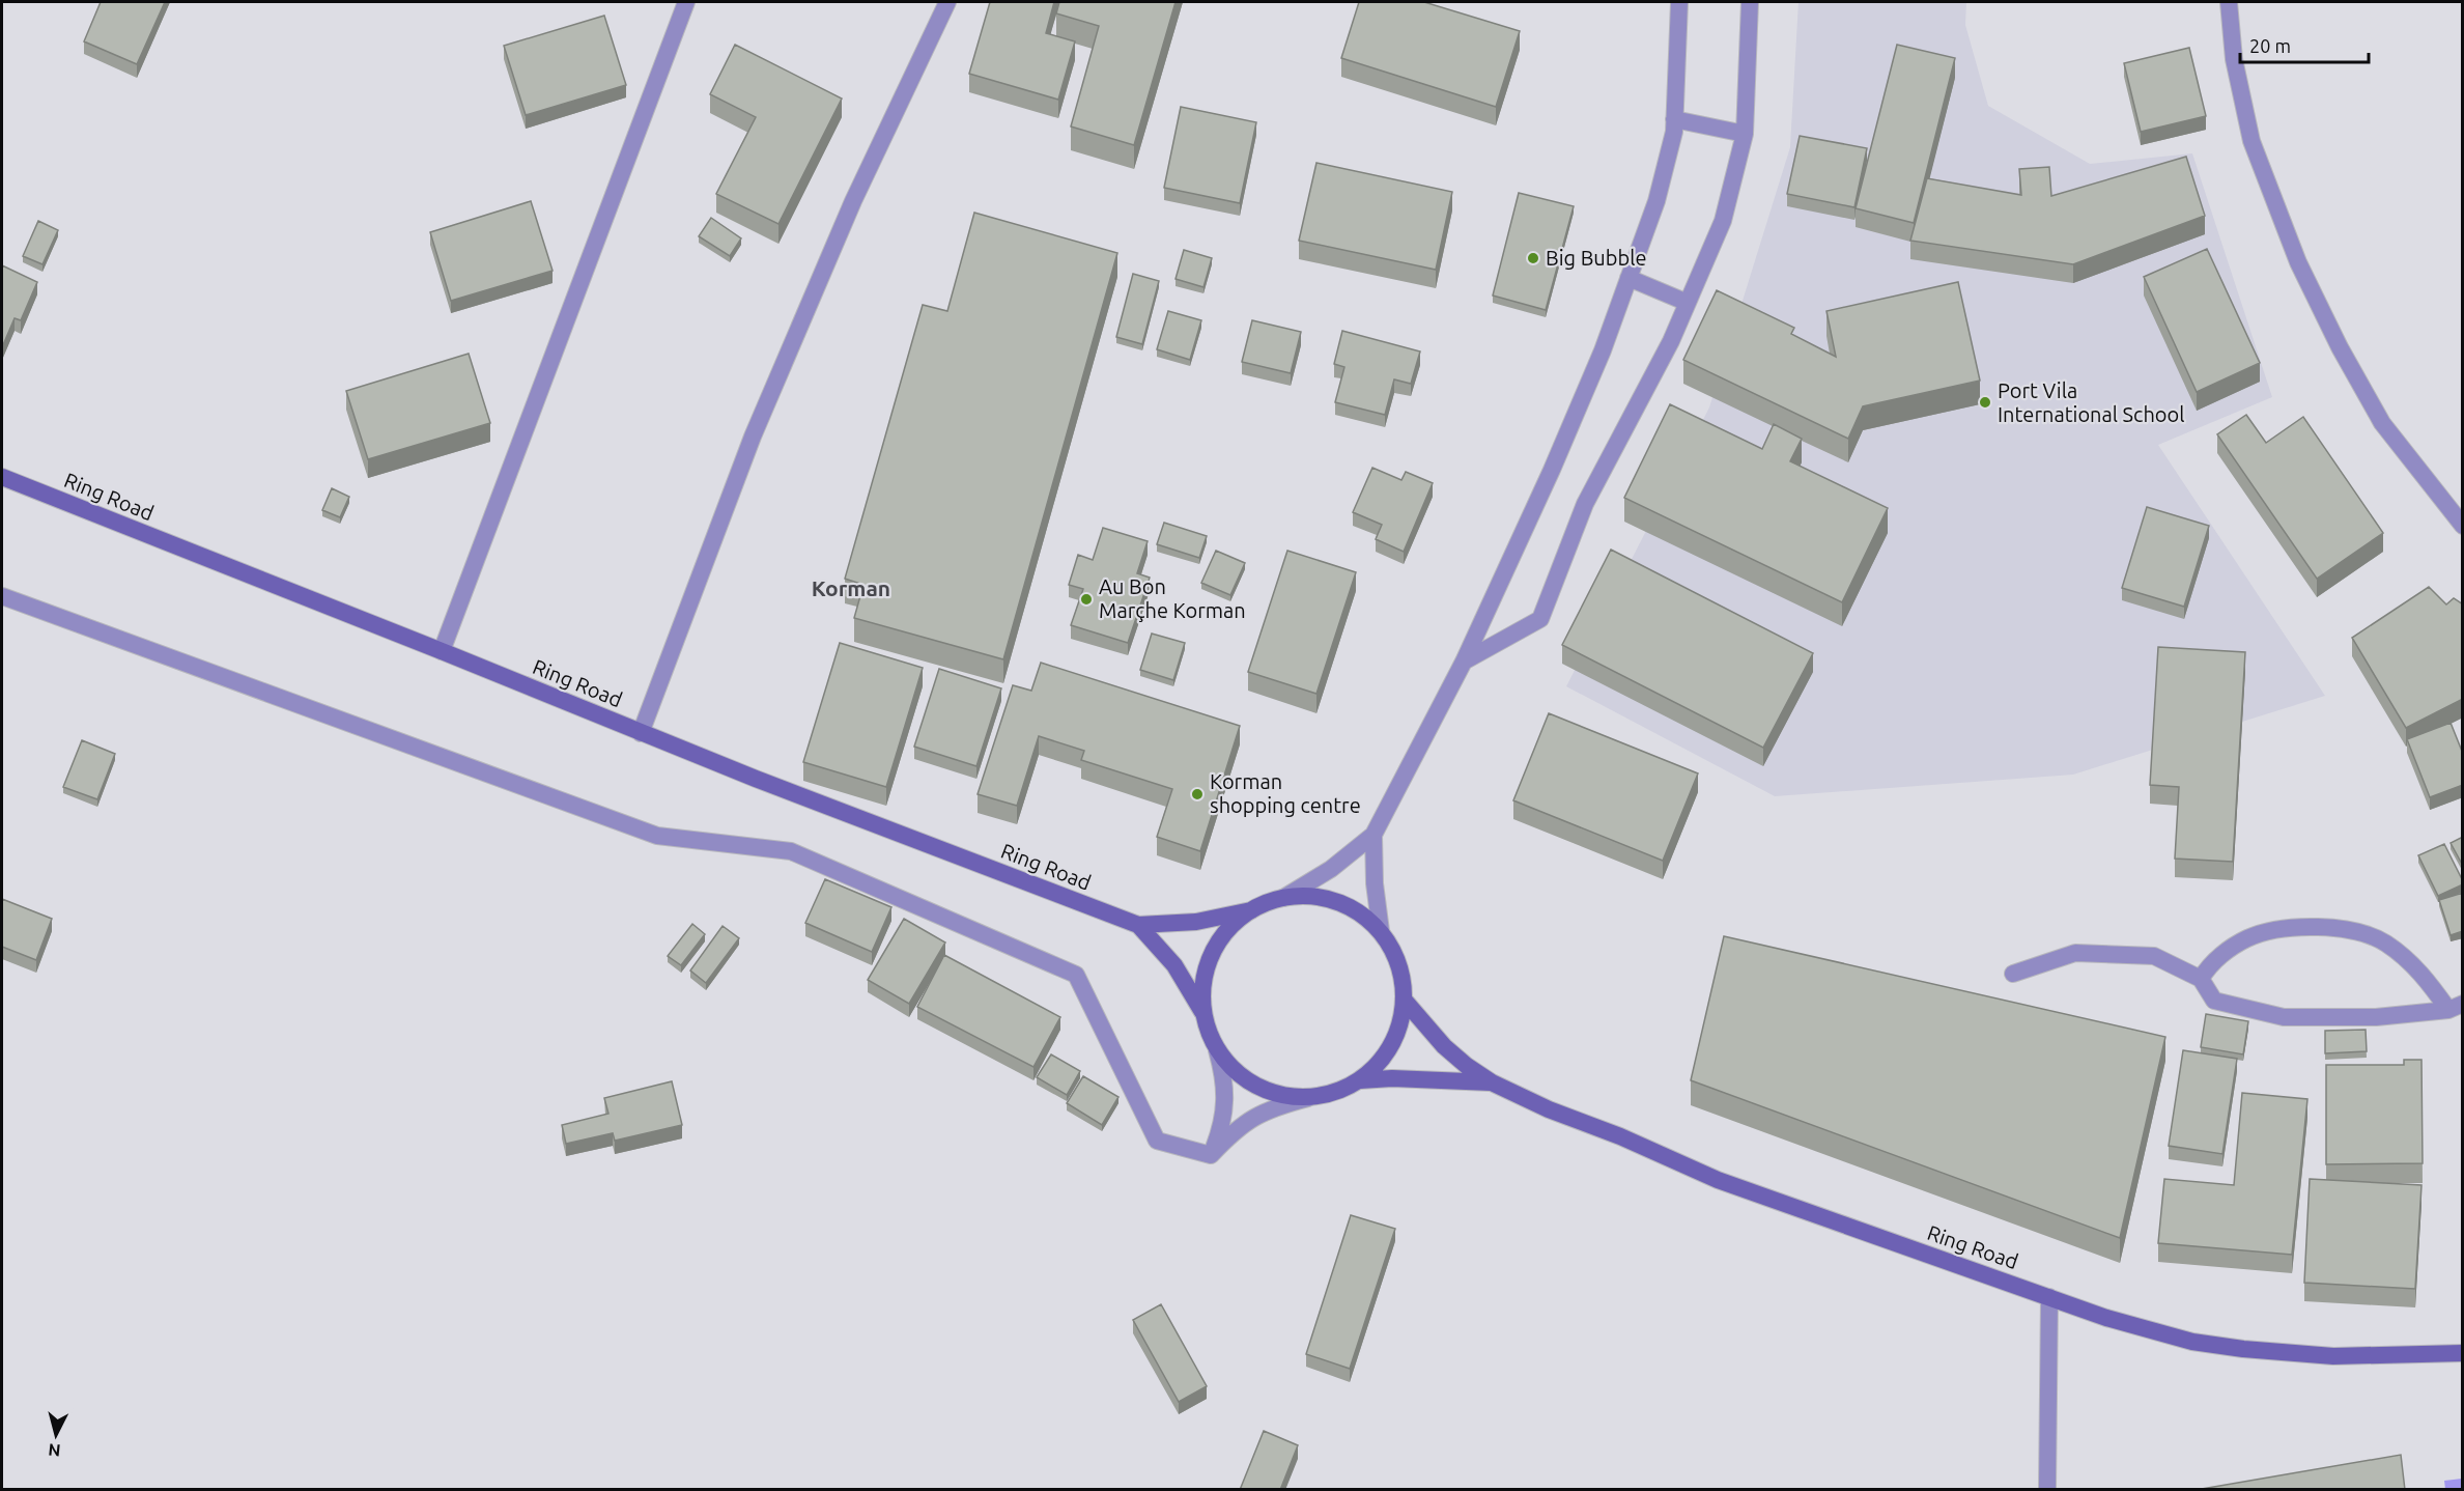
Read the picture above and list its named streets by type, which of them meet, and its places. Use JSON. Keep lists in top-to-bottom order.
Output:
{
  "streets": {
    "main road": ["Ring Road"]
  },
  "districts": ["Korman"],
  "places": [
    "Big Bubble",
    "Port Vila International School",
    "Au Bon Marçhe Korman",
    "Korman shopping centre"
  ],
  "scale_bar": "20 m",
  "north": "bottom"
}
